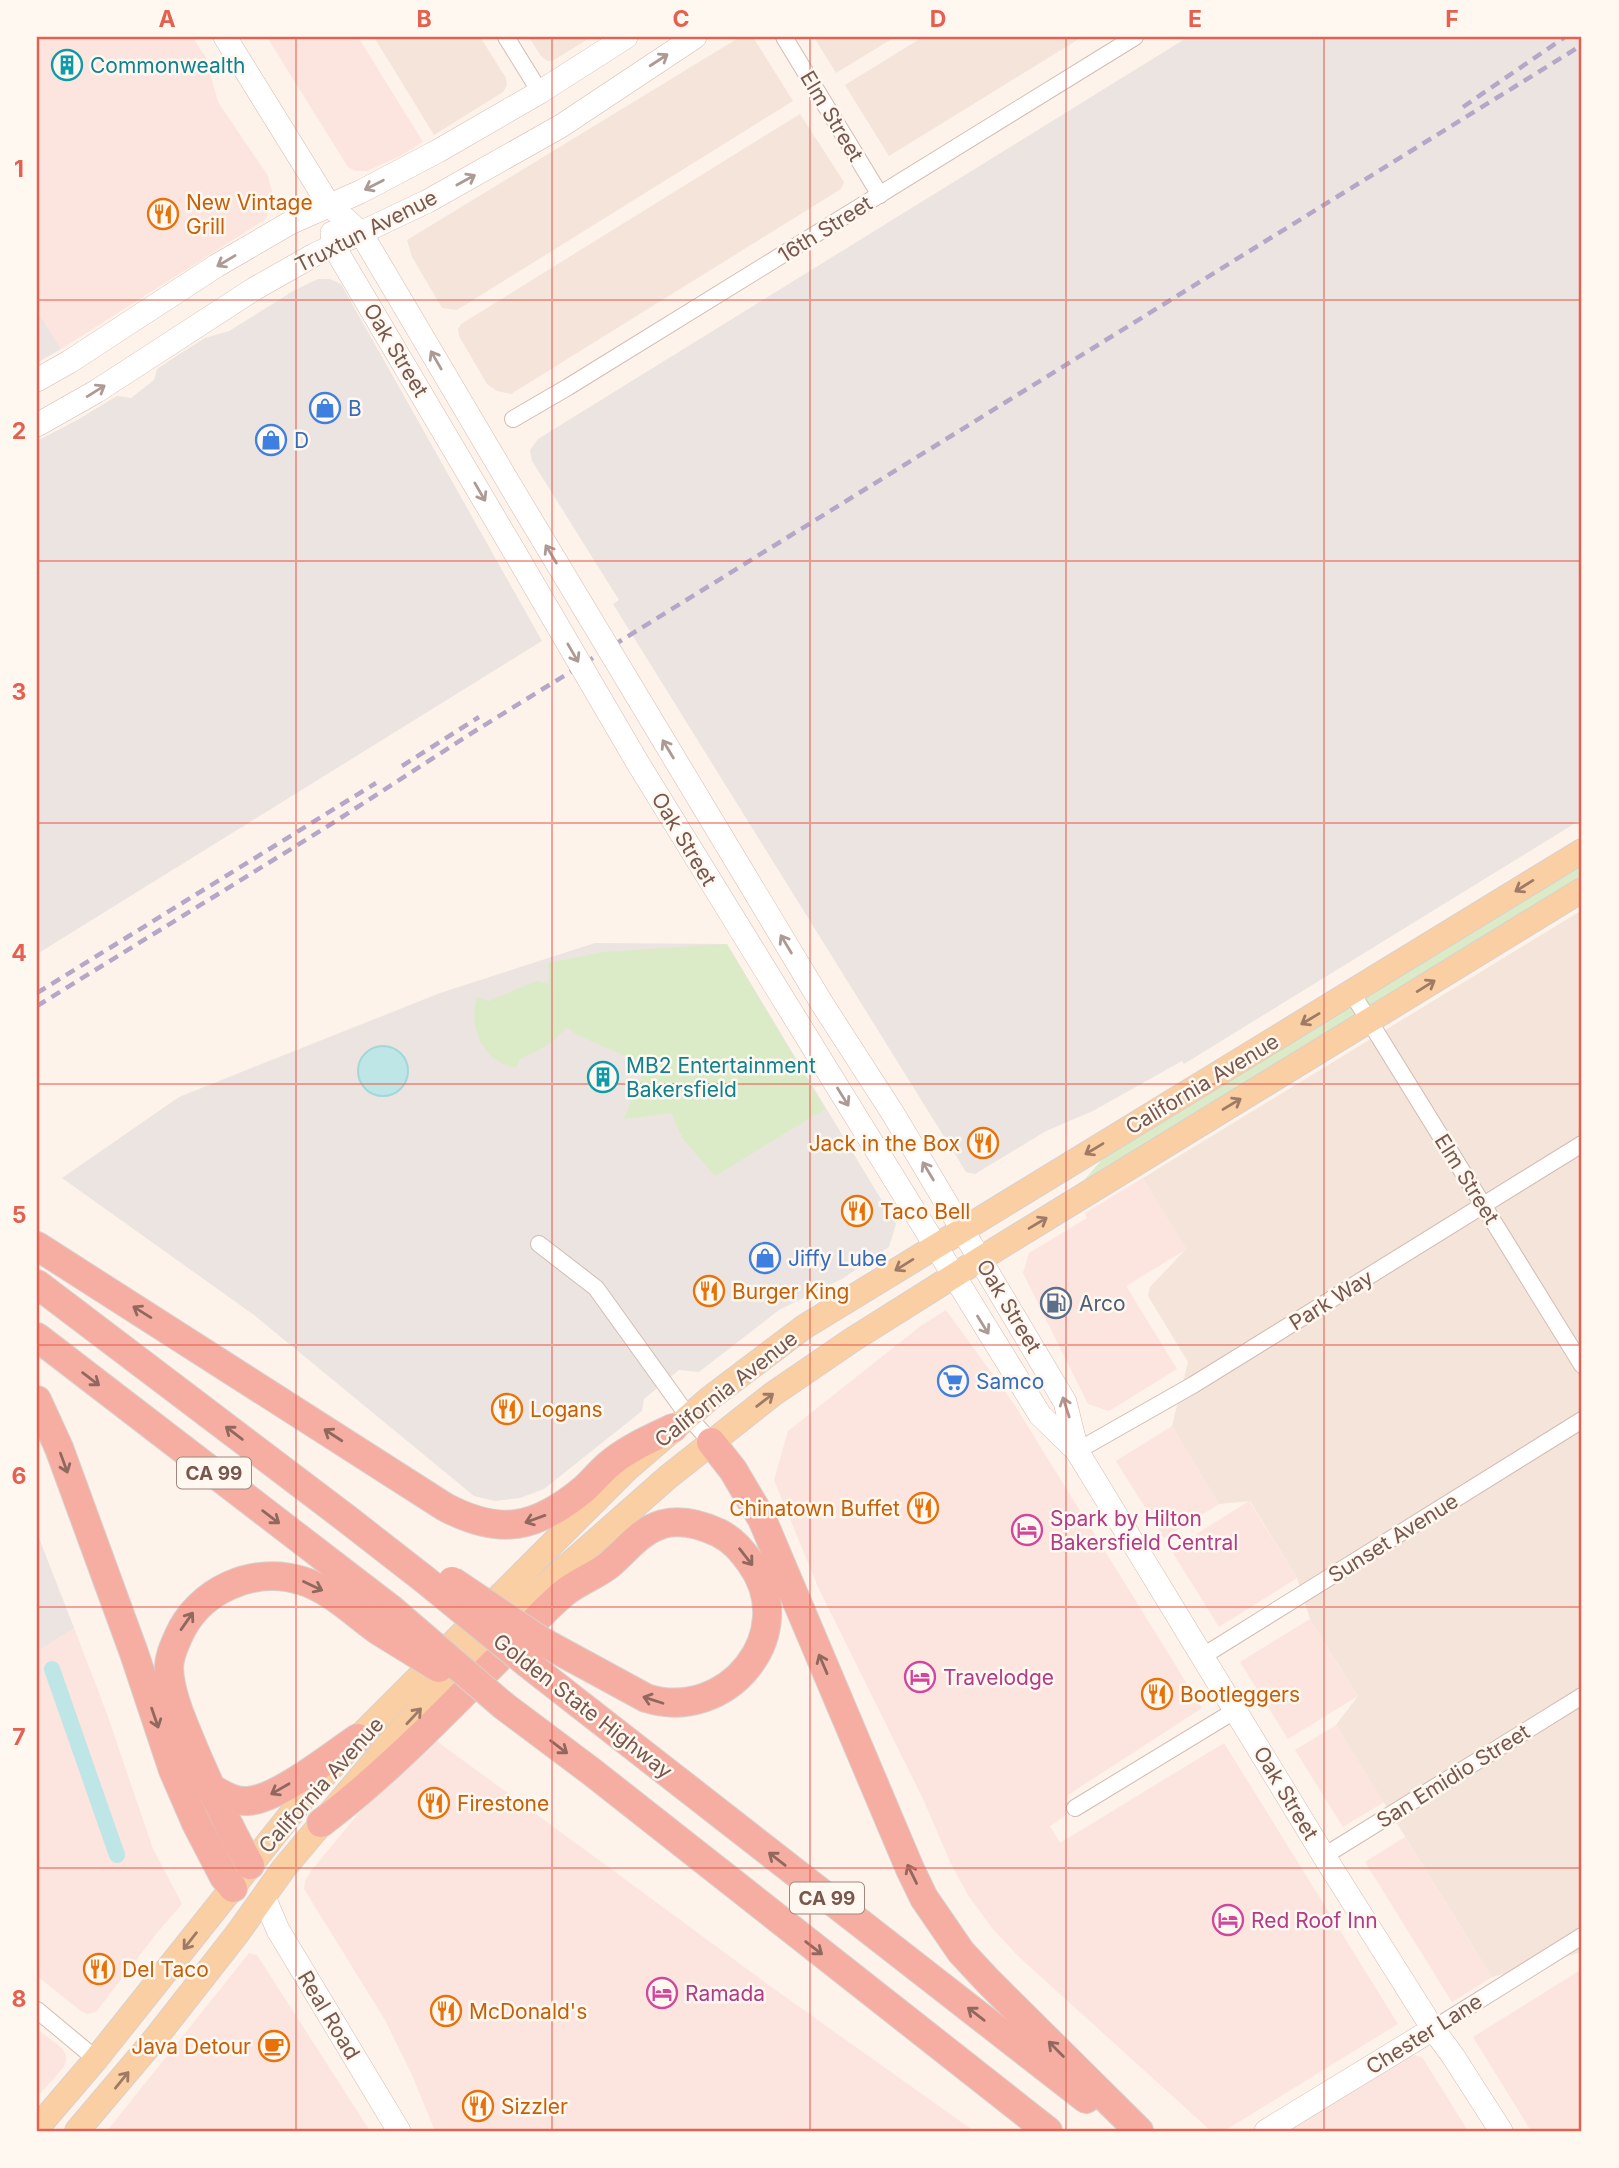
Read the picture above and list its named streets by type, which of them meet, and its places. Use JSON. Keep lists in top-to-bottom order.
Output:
{
  "streets": {
    "highway": ["CA 99", "Golden State Highway"],
    "main road": [
      "Truxtun Avenue",
      "Oak Street",
      "California Avenue",
      "Real Road",
      "Chester Lane"
    ],
    "street": [
      "Elm Street",
      "16th Street",
      "Park Way",
      "Sunset Avenue",
      "San Emidio Street"
    ]
  },
  "crossings": [
    ["Elm Street", "16th Street"],
    ["Elm Street", "California Avenue"],
    ["Elm Street", "Park Way"],
    ["Truxtun Avenue", "Oak Street"],
    ["Oak Street", "California Avenue"],
    ["Oak Street", "Park Way"],
    ["Oak Street", "Sunset Avenue"],
    ["Oak Street", "San Emidio Street"],
    ["Oak Street", "Chester Lane"],
    ["California Avenue", "Real Road"],
    ["CA 99", "Golden State Highway"]
  ],
  "places": {
    "building": ["Commonwealth", "MB2 Entertainment Bakersfield"],
    "restaurant": [
      "New Vintage Grill",
      "Jack in the Box",
      "Taco Bell",
      "Burger King",
      "Logans",
      "Chinatown Buffet",
      "Bootleggers",
      "Firestone",
      "Del Taco",
      "McDonald's",
      "Sizzler"
    ],
    "shop": ["B", "D", "Jiffy Lube"],
    "fuel station": ["Arco"],
    "supermarket": ["Samco"],
    "hotel": [
      "Spark by Hilton Bakersfield Central",
      "Travelodge",
      "Red Roof Inn",
      "Ramada"
    ],
    "cafe": ["Java Detour"]
  },
  "grid": {
    "columns": [
      "A",
      "B",
      "C",
      "D",
      "E",
      "F"
    ],
    "rows": [
      "1",
      "2",
      "3",
      "4",
      "5",
      "6",
      "7",
      "8"
    ]
  }
}
